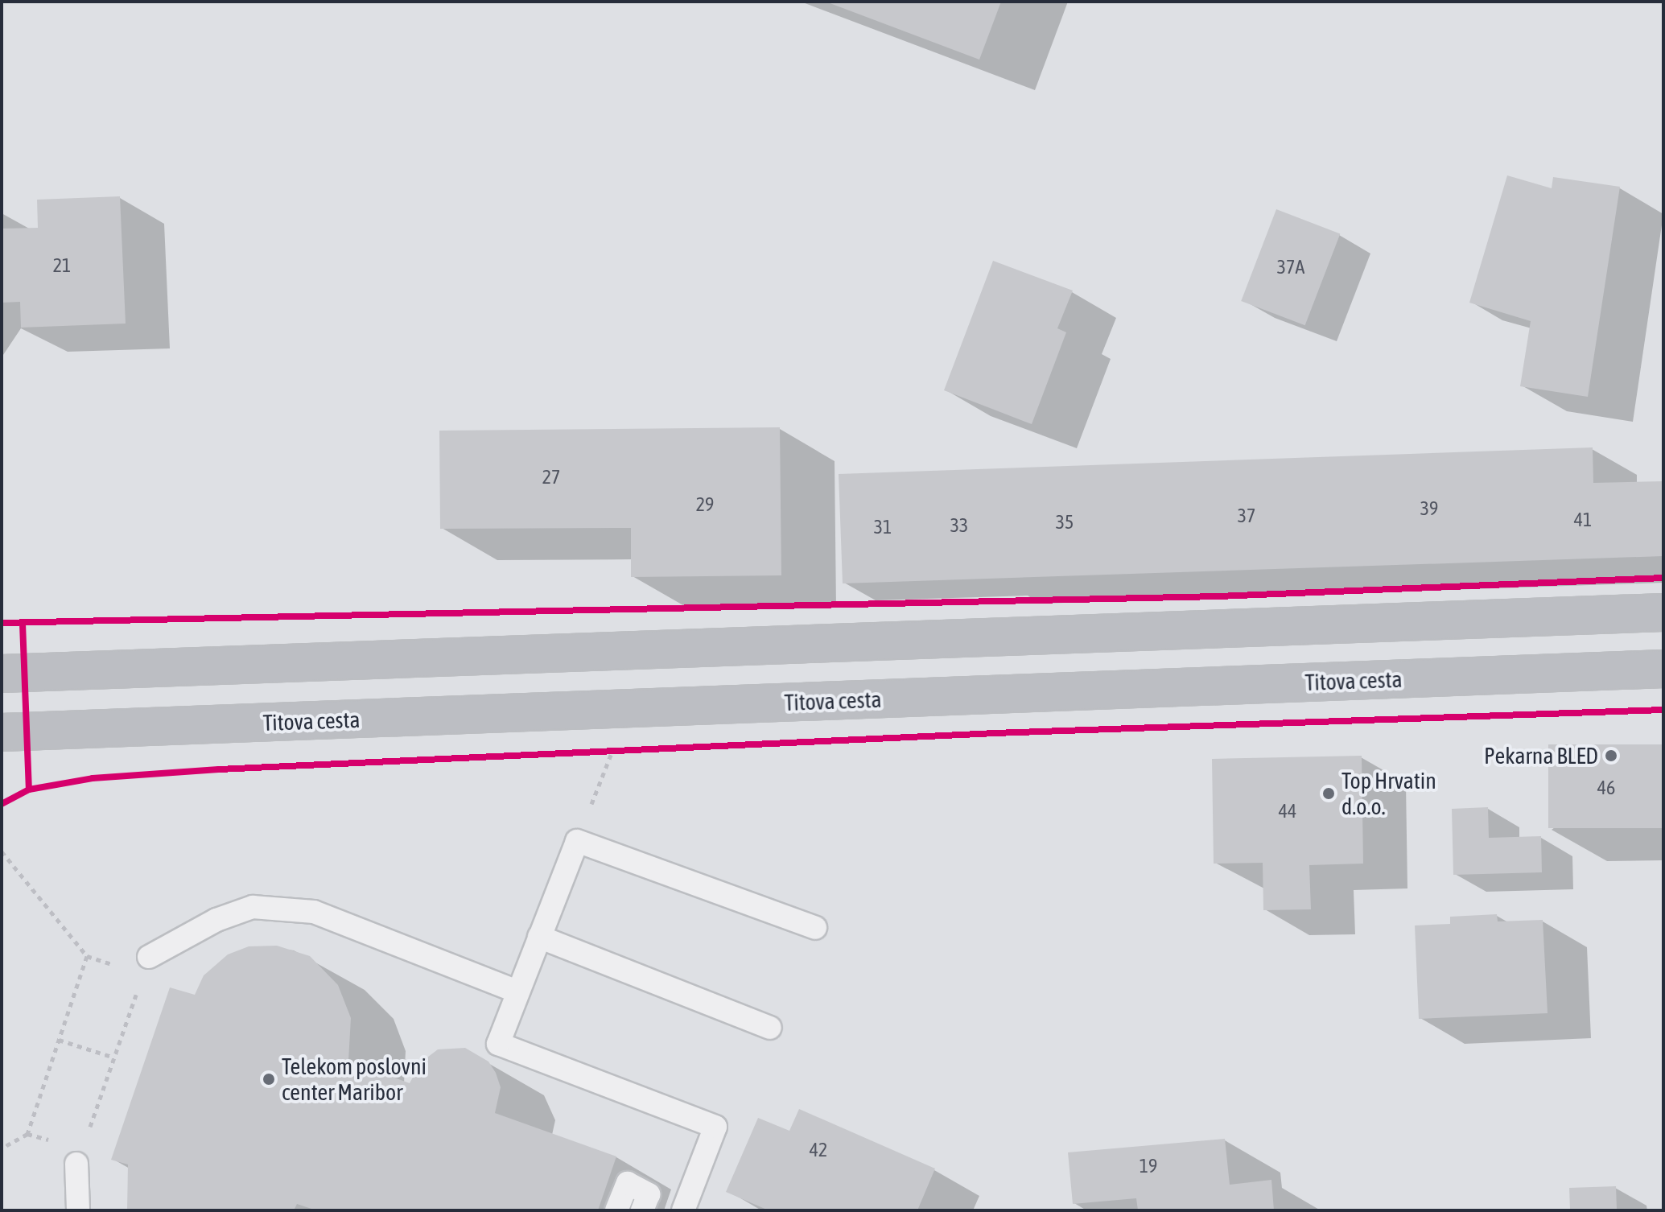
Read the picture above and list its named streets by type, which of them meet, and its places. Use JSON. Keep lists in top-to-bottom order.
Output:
{
  "streets": {
    "main road": ["Titova cesta"]
  },
  "places": ["Pekarna BLED", "Top Hrvatin d.o.o.", "Telekom poslovni center Maribor"],
  "house_numbers": [
    "21",
    "37A",
    "27",
    "29",
    "39",
    "37",
    "41",
    "35",
    "33",
    "31",
    "46",
    "44",
    "42",
    "19"
  ]
}
